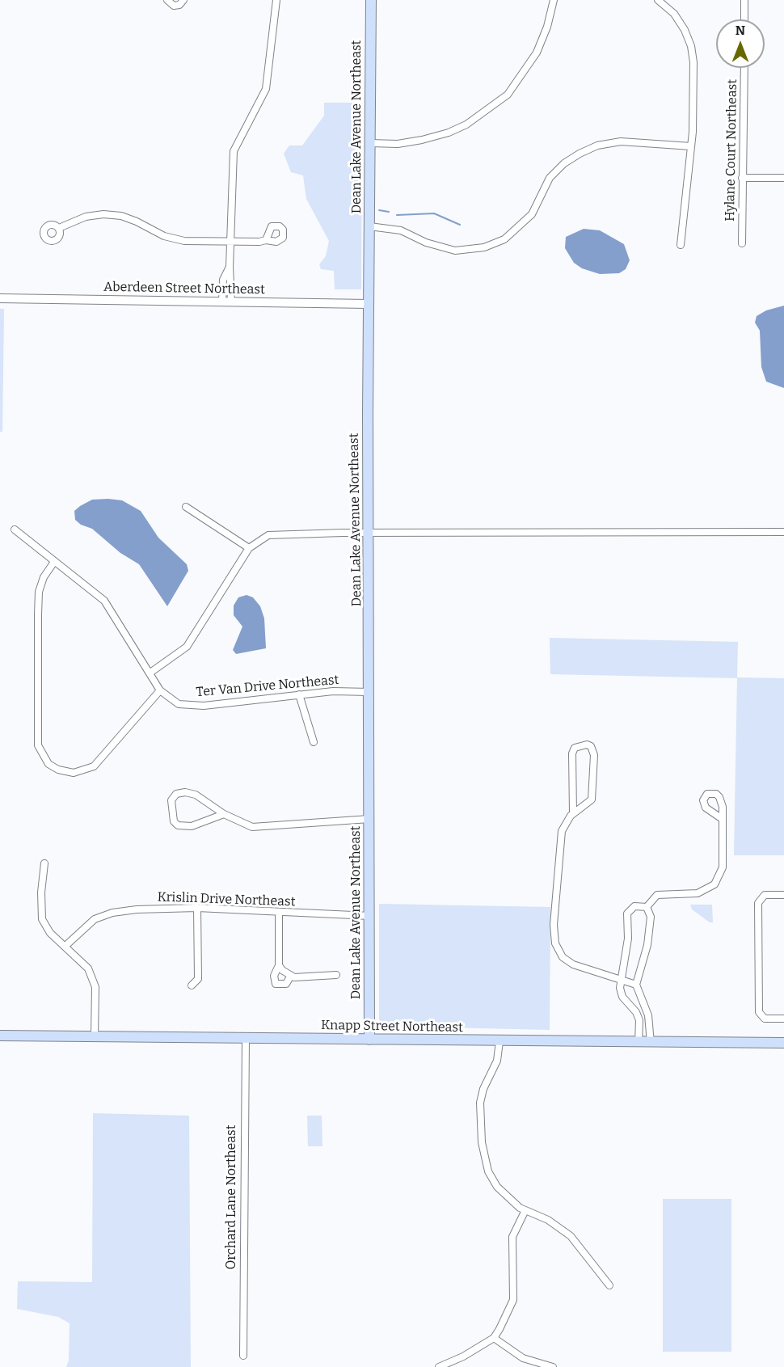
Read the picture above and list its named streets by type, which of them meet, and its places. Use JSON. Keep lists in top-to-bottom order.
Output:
{
  "streets": {
    "main road": ["Dean Lake Avenue Northeast", "Knapp Street Northeast"],
    "street": [
      "Hylane Court Northeast",
      "Aberdeen Street Northeast",
      "Ter Van Drive Northeast",
      "Krislin Drive Northeast",
      "Orchard Lane Northeast"
    ]
  },
  "crossings": [
    ["Dean Lake Avenue Northeast", "Aberdeen Street Northeast"],
    ["Dean Lake Avenue Northeast", "Ter Van Drive Northeast"],
    ["Dean Lake Avenue Northeast", "Krislin Drive Northeast"],
    ["Dean Lake Avenue Northeast", "Knapp Street Northeast"],
    ["Knapp Street Northeast", "Orchard Lane Northeast"]
  ],
  "north": "top"
}
